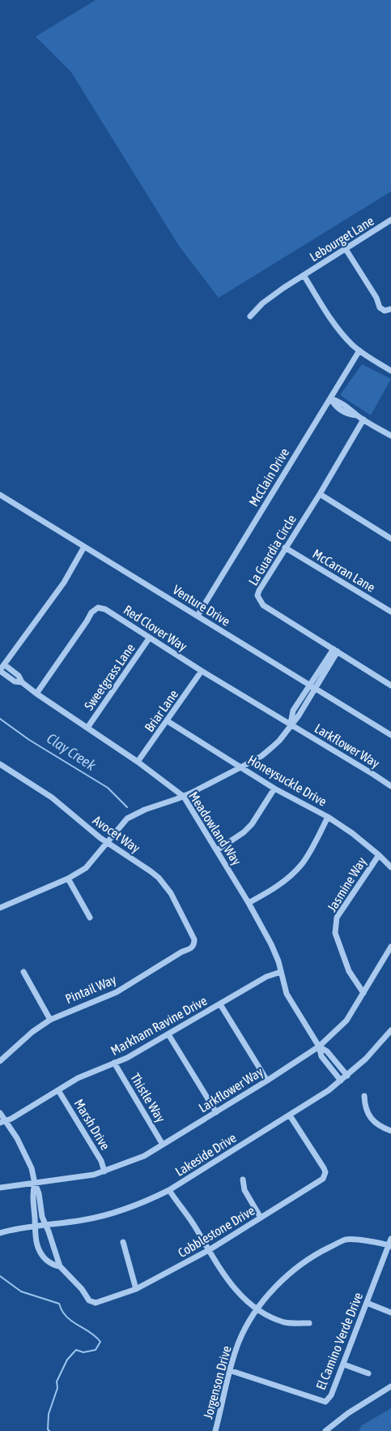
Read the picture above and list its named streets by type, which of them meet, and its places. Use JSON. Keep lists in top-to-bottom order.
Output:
{
  "streets": {
    "street": [
      "Lebourget Lane",
      "McClain Drive",
      "La Guardia Circle",
      "McCarran Lane",
      "Venture Drive",
      "Red Clover Way",
      "Sweetgrass Lane",
      "Briar Lane",
      "Larkflower Way",
      "Honeysuckle Drive",
      "Meadowland Way",
      "Avocet Way",
      "Jasmine Way",
      "Pintail Way",
      "Markham Ravine Drive",
      "Thistle Way",
      "Marsh Drive",
      "Lakeside Drive",
      "Cobblestone Drive",
      "El Camino Verde Drive",
      "Jorgenson Drive"
    ]
  },
  "crossings": [
    ["McClain Drive", "Venture Drive"],
    ["La Guardia Circle", "McCarran Lane"],
    ["Red Clover Way", "Sweetgrass Lane"],
    ["Red Clover Way", "Briar Lane"],
    ["Red Clover Way", "Larkflower Way"],
    ["Red Clover Way", "Meadowland Way"],
    ["Sweetgrass Lane", "Meadowland Way"],
    ["Briar Lane", "Honeysuckle Drive"],
    ["Briar Lane", "Meadowland Way"],
    ["Larkflower Way", "Meadowland Way"],
    ["Larkflower Way", "Jasmine Way"],
    ["Larkflower Way", "Thistle Way"],
    ["Larkflower Way", "Marsh Drive"],
    ["Larkflower Way", "Cobblestone Drive"],
    ["Honeysuckle Drive", "Jasmine Way"],
    ["Meadowland Way", "Markham Ravine Drive"],
    ["Meadowland Way", "Lakeside Drive"],
    ["Avocet Way", "Pintail Way"],
    ["Markham Ravine Drive", "Thistle Way"],
    ["Markham Ravine Drive", "Marsh Drive"],
    ["Markham Ravine Drive", "Cobblestone Drive"],
    ["Lakeside Drive", "Cobblestone Drive"],
    ["El Camino Verde Drive", "Jorgenson Drive"]
  ],
  "water": ["Clay Creek"]
}
